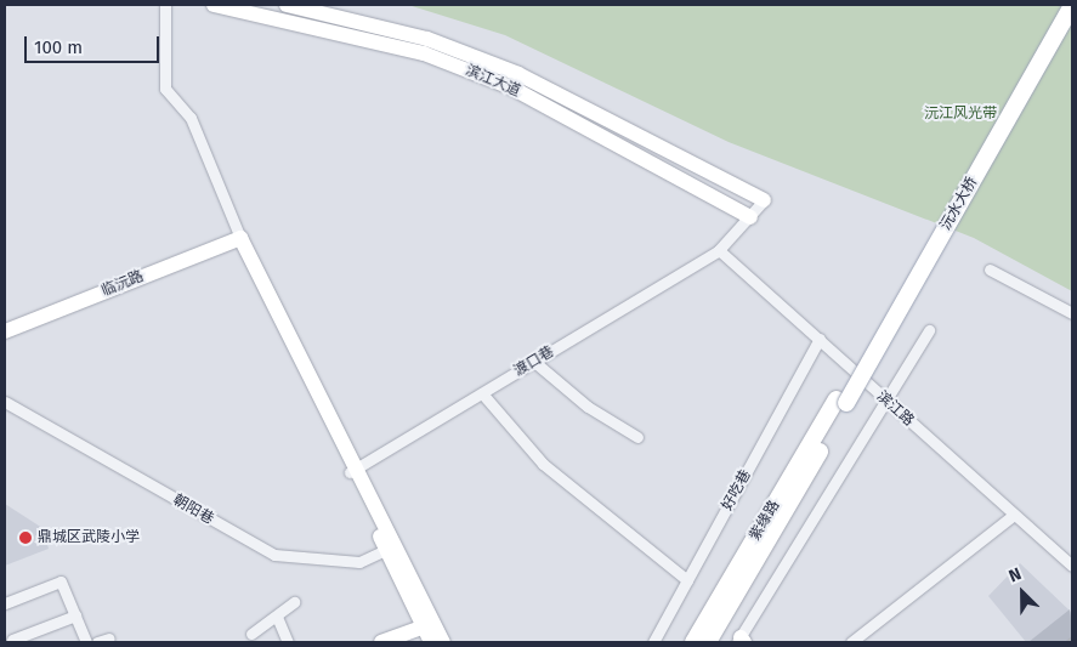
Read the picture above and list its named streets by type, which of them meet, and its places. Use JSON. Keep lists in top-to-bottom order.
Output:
{
  "streets": {
    "main road": ["沅水大桥", "紫缘路"],
    "street": [
      "滨江大道",
      "临沅路",
      "渡口巷",
      "滨江路",
      "好吃巷",
      "朝阳巷"
    ]
  },
  "crossings": [
    ["滨江大道", "渡口巷"],
    ["沅水大桥", "紫缘路"],
    ["渡口巷", "滨江路"],
    ["滨江路", "好吃巷"]
  ],
  "parks": ["沅江风光带"],
  "places": ["鼎城区武陵小学"],
  "scale_bar": "100 m",
  "north": "top left"
}
